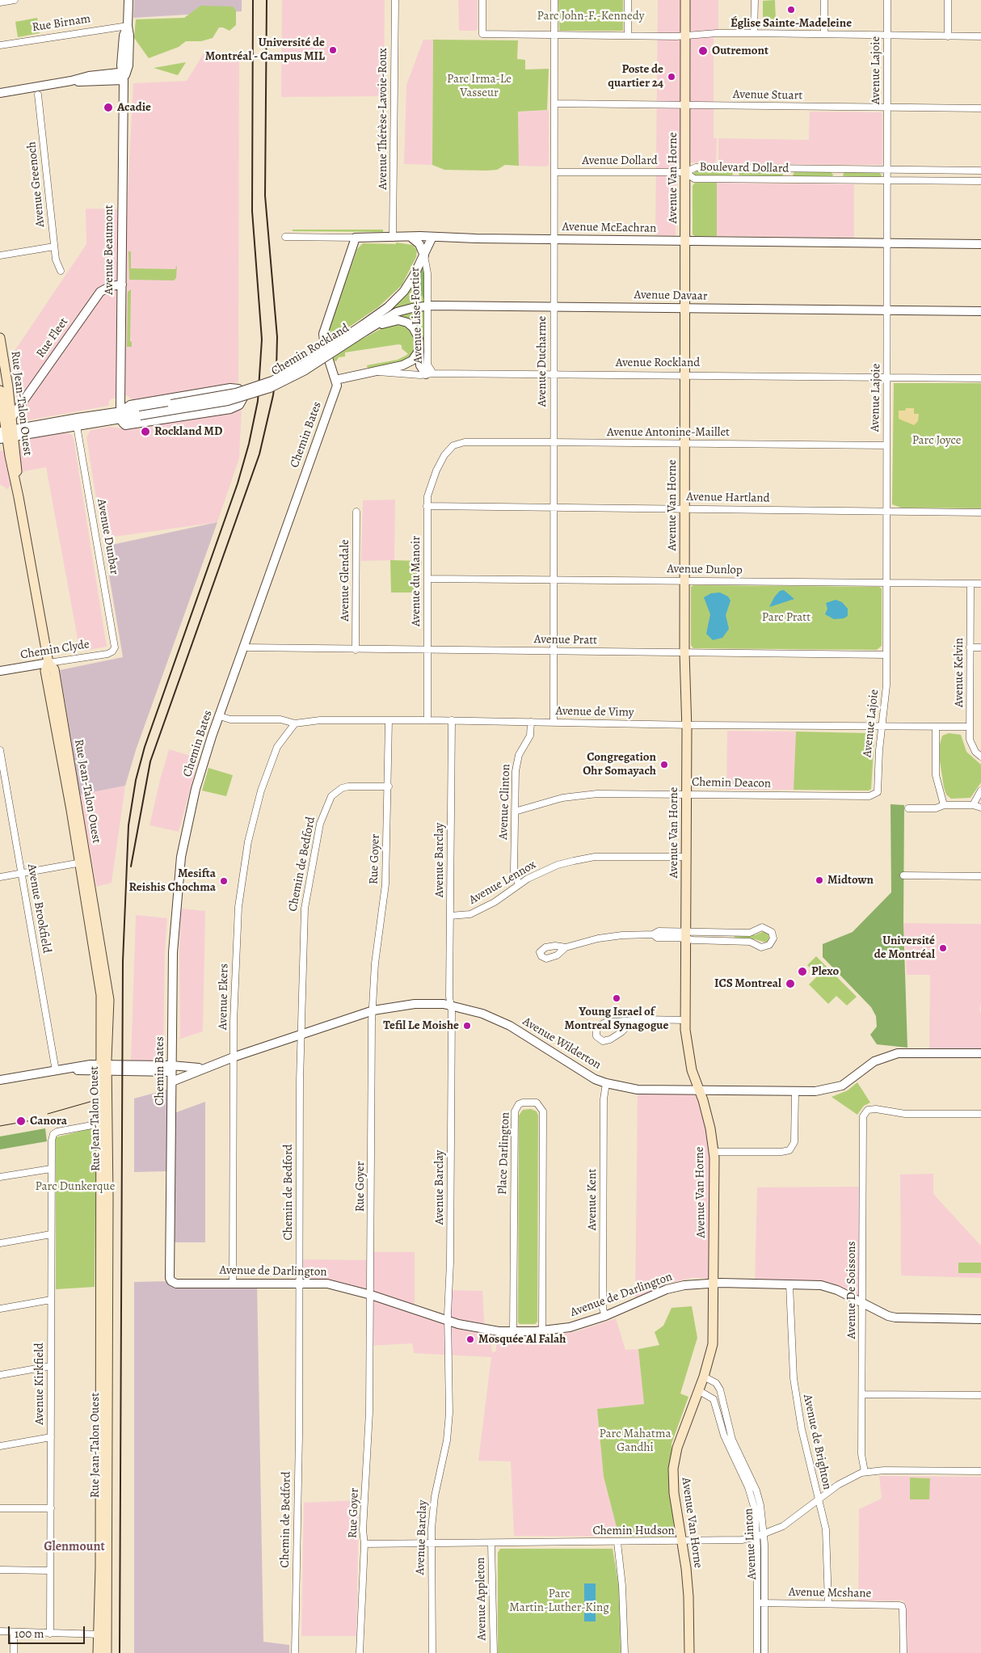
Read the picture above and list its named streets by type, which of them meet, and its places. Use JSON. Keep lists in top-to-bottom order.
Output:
{
  "streets": {
    "main road": ["Avenue Van Horne", "Rue Jean-Talon Ouest"],
    "street": [
      "Rue Birnam",
      "Avenue Lajoie",
      "Avenue Stuart",
      "Avenue Thérèse-Lavoie-Roux",
      "Avenue Dollard",
      "Boulevard Dollard",
      "Avenue Greenoch",
      "Avenue McEachran",
      "Avenue Beaumont",
      "Avenue Davaar",
      "Avenue Lise-Fortier",
      "Rue Fleet",
      "Chemin Rockland",
      "Avenue Ducharme",
      "Avenue Rockland",
      "Avenue Antonine-Maillet",
      "Chemin Bates",
      "Avenue Hartland",
      "Avenue Dunbar",
      "Avenue Dunlop",
      "Avenue Glendale",
      "Avenue du Manoir",
      "Avenue Pratt",
      "Chemin Clyde",
      "Avenue Kelvin",
      "Avenue de Vimy",
      "Chemin Deacon",
      "Avenue Clinton",
      "Rue Goyer",
      "Avenue Barclay",
      "Chemin de Bedford",
      "Avenue Lennox",
      "Avenue Brookfield",
      "Avenue Ekers",
      "Avenue Wilderton",
      "Place Darlington",
      "Avenue Kent",
      "Avenue de Darlington",
      "Avenue De Soissons",
      "Avenue Kirkfield",
      "Avenue de Brighton",
      "Chemin Hudson",
      "Avenue Linton",
      "Avenue Mcshane",
      "Avenue Appleton"
    ]
  },
  "crossings": [
    ["Rue Birnam", "Avenue Beaumont"],
    ["Avenue Lajoie", "Avenue Stuart"],
    ["Avenue Lajoie", "Boulevard Dollard"],
    ["Avenue Lajoie", "Avenue McEachran"],
    ["Avenue Lajoie", "Avenue Davaar"],
    ["Avenue Lajoie", "Avenue Rockland"],
    ["Avenue Lajoie", "Avenue Antonine-Maillet"],
    ["Avenue Lajoie", "Avenue Hartland"],
    ["Avenue Lajoie", "Avenue Dunlop"],
    ["Avenue Lajoie", "Avenue Pratt"],
    ["Avenue Lajoie", "Avenue de Vimy"],
    ["Avenue Lajoie", "Chemin Deacon"],
    ["Avenue Stuart", "Avenue Van Horne"],
    ["Avenue Stuart", "Avenue Ducharme"],
    ["Avenue Thérèse-Lavoie-Roux", "Avenue McEachran"],
    ["Avenue Dollard", "Boulevard Dollard"],
    ["Avenue Dollard", "Avenue Van Horne"],
    ["Avenue Dollard", "Avenue Ducharme"],
    ["Boulevard Dollard", "Avenue Van Horne"],
    ["Avenue Van Horne", "Avenue McEachran"],
    ["Avenue Van Horne", "Avenue Davaar"],
    ["Avenue Van Horne", "Avenue Rockland"],
    ["Avenue Van Horne", "Avenue Antonine-Maillet"],
    ["Avenue Van Horne", "Avenue Hartland"],
    ["Avenue Van Horne", "Avenue Dunlop"],
    ["Avenue Van Horne", "Avenue Pratt"],
    ["Avenue Van Horne", "Avenue de Vimy"],
    ["Avenue Van Horne", "Chemin Deacon"],
    ["Avenue Van Horne", "Avenue Lennox"],
    ["Avenue Van Horne", "Avenue Wilderton"],
    ["Avenue Van Horne", "Avenue de Darlington"],
    ["Avenue Van Horne", "Chemin Hudson"],
    ["Avenue Van Horne", "Avenue Linton"],
    ["Avenue McEachran", "Avenue Ducharme"],
    ["Avenue McEachran", "Chemin Bates"],
    ["Avenue Beaumont", "Rue Fleet"],
    ["Avenue Beaumont", "Chemin Rockland"],
    ["Avenue Davaar", "Avenue Lise-Fortier"],
    ["Avenue Davaar", "Chemin Rockland"],
    ["Avenue Davaar", "Avenue Ducharme"],
    ["Avenue Lise-Fortier", "Avenue Rockland"],
    ["Rue Fleet", "Rue Jean-Talon Ouest"],
    ["Chemin Rockland", "Rue Jean-Talon Ouest"],
    ["Chemin Rockland", "Avenue Dunbar"],
    ["Avenue Ducharme", "Avenue Rockland"],
    ["Avenue Ducharme", "Avenue Antonine-Maillet"],
    ["Avenue Ducharme", "Avenue Hartland"],
    ["Avenue Ducharme", "Avenue Dunlop"],
    ["Avenue Ducharme", "Avenue Pratt"],
    ["Avenue Ducharme", "Avenue de Vimy"],
    ["Avenue Rockland", "Chemin Bates"],
    ["Rue Jean-Talon Ouest", "Chemin Clyde"],
    ["Rue Jean-Talon Ouest", "Avenue Wilderton"],
    ["Rue Jean-Talon Ouest", "Avenue Kirkfield"],
    ["Avenue Antonine-Maillet", "Avenue du Manoir"],
    ["Chemin Bates", "Avenue Pratt"],
    ["Chemin Bates", "Avenue de Vimy"],
    ["Chemin Bates", "Avenue Wilderton"],
    ["Chemin Bates", "Avenue de Darlington"],
    ["Avenue Hartland", "Avenue du Manoir"],
    ["Avenue Dunbar", "Chemin Clyde"],
    ["Avenue Dunlop", "Avenue du Manoir"],
    ["Avenue Dunlop", "Avenue Kelvin"],
    ["Avenue Glendale", "Avenue Pratt"],
    ["Avenue du Manoir", "Avenue Pratt"],
    ["Avenue du Manoir", "Avenue de Vimy"],
    ["Avenue Kelvin", "Avenue de Vimy"],
    ["Avenue de Vimy", "Avenue Clinton"],
    ["Avenue de Vimy", "Rue Goyer"],
    ["Avenue de Vimy", "Avenue Barclay"],
    ["Avenue de Vimy", "Avenue Ekers"],
    ["Chemin Deacon", "Avenue Clinton"],
    ["Avenue Clinton", "Avenue Lennox"],
    ["Rue Goyer", "Chemin de Bedford"],
    ["Rue Goyer", "Avenue Wilderton"],
    ["Rue Goyer", "Avenue de Darlington"],
    ["Rue Goyer", "Chemin Hudson"],
    ["Avenue Barclay", "Avenue Lennox"],
    ["Avenue Barclay", "Avenue Wilderton"],
    ["Avenue Barclay", "Avenue de Darlington"],
    ["Avenue Barclay", "Chemin Hudson"],
    ["Chemin de Bedford", "Avenue Wilderton"],
    ["Chemin de Bedford", "Avenue de Darlington"],
    ["Avenue Brookfield", "Avenue Wilderton"],
    ["Avenue Ekers", "Avenue Wilderton"],
    ["Avenue Ekers", "Avenue de Darlington"],
    ["Avenue Wilderton", "Avenue Kent"],
    ["Place Darlington", "Avenue de Darlington"],
    ["Avenue Kent", "Avenue de Darlington"],
    ["Avenue de Darlington", "Avenue De Soissons"],
    ["Avenue de Darlington", "Avenue de Brighton"],
    ["Avenue De Soissons", "Chemin Hudson"],
    ["Avenue de Brighton", "Chemin Hudson"],
    ["Avenue de Brighton", "Avenue Mcshane"],
    ["Chemin Hudson", "Avenue Linton"],
    ["Chemin Hudson", "Avenue Appleton"],
    ["Avenue Linton", "Avenue Mcshane"]
  ],
  "districts": ["Glenmount"],
  "parks": [
    "Parc John-F.-Kennedy",
    "Parc Irma-Le Vasseur",
    "Parc Joyce",
    "Parc Pratt",
    "Parc Dunkerque",
    "Parc Mahatma Gandhi",
    "Parc Martin-Luther-King"
  ],
  "places": [
    "Église Sainte-Madeleine",
    "Université de Montréal - Campus MIL",
    "Outremont",
    "Poste de quartier 24",
    "Acadie",
    "Rockland MD",
    "Congregation Ohr Somayach",
    "Midtown",
    "Mesifta Reishis Chochma",
    "Université de Montréal",
    "Plexo",
    "ICS Montreal",
    "Young Israel of Montreal Synagogue",
    "Tefil Le Moishe",
    "Canora",
    "Mosquée Al Falah"
  ],
  "scale_bar": "100 m"
}
